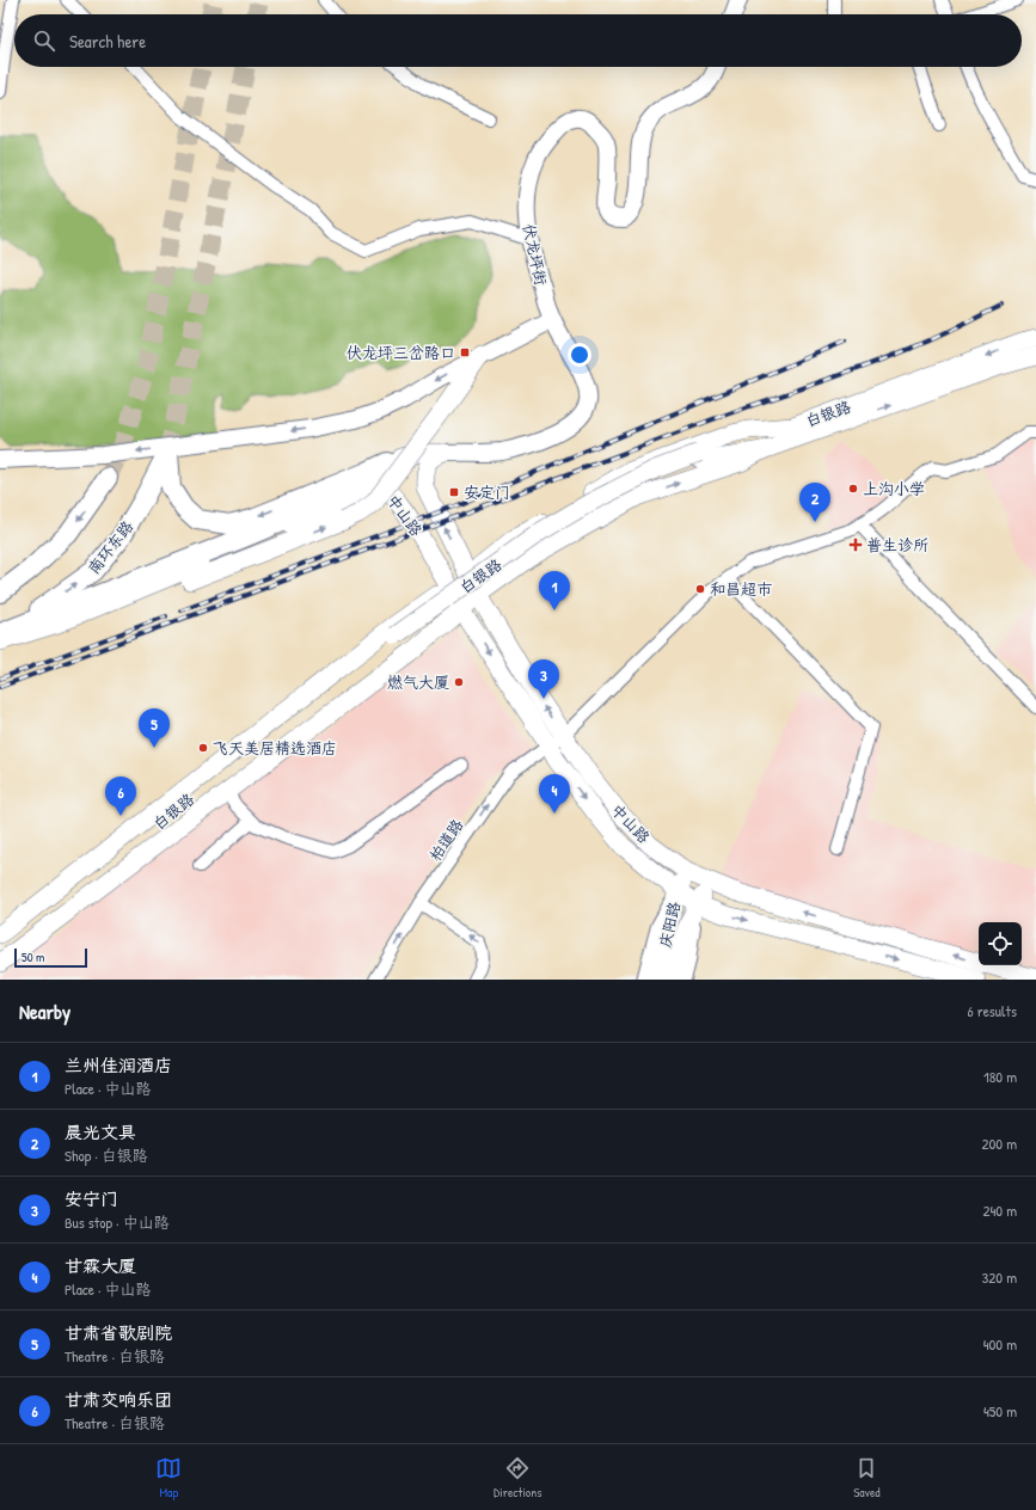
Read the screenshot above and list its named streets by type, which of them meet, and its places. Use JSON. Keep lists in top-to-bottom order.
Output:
{
  "streets": {
    "highway": ["南环东路"],
    "main road": [
      "伏龙坪街",
      "白银路",
      "中山路",
      "庆阳路"
    ],
    "street": ["柏道路"]
  },
  "crossings": [
    ["伏龙坪街", "中山路"],
    ["中山路", "南环东路"],
    ["中山路", "柏道路"],
    ["中山路", "庆阳路"]
  ],
  "places": {
    "transit": ["伏龙坪三岔路口", "安定门"],
    "other": [
      "上沟小学",
      "和昌超市",
      "燃气大厦",
      "飞天美居精选酒店"
    ],
    "health": ["普生诊所"]
  },
  "scale_bar": "50 m",
  "page": {
    "search": "Search here",
    "pins": [
      "2",
      "1",
      "3",
      "5",
      "4",
      "6"
    ],
    "scale": "50 m",
    "heading": ["Nearby", "6 results"],
    "list": [
      {
        "mark": "1",
        "name": "兰州佳润酒店",
        "note": "Place · 中山路",
        "value": "180 m"
      },
      {
        "mark": "2",
        "name": "晨光文具",
        "note": "Shop · 白银路",
        "value": "200 m"
      },
      {
        "mark": "3",
        "name": "安宁门",
        "note": "Bus stop · 中山路",
        "value": "240 m"
      },
      {
        "mark": "4",
        "name": "甘霖大厦",
        "note": "Place · 中山路",
        "value": "320 m"
      },
      {
        "mark": "5",
        "name": "甘肃省歌剧院",
        "note": "Theatre · 白银路",
        "value": "400 m"
      },
      {
        "mark": "6",
        "name": "甘肃交响乐团",
        "note": "Theatre · 白银路",
        "value": "450 m"
      }
    ],
    "nav": ["Map", "Directions", "Saved"]
  }
}
